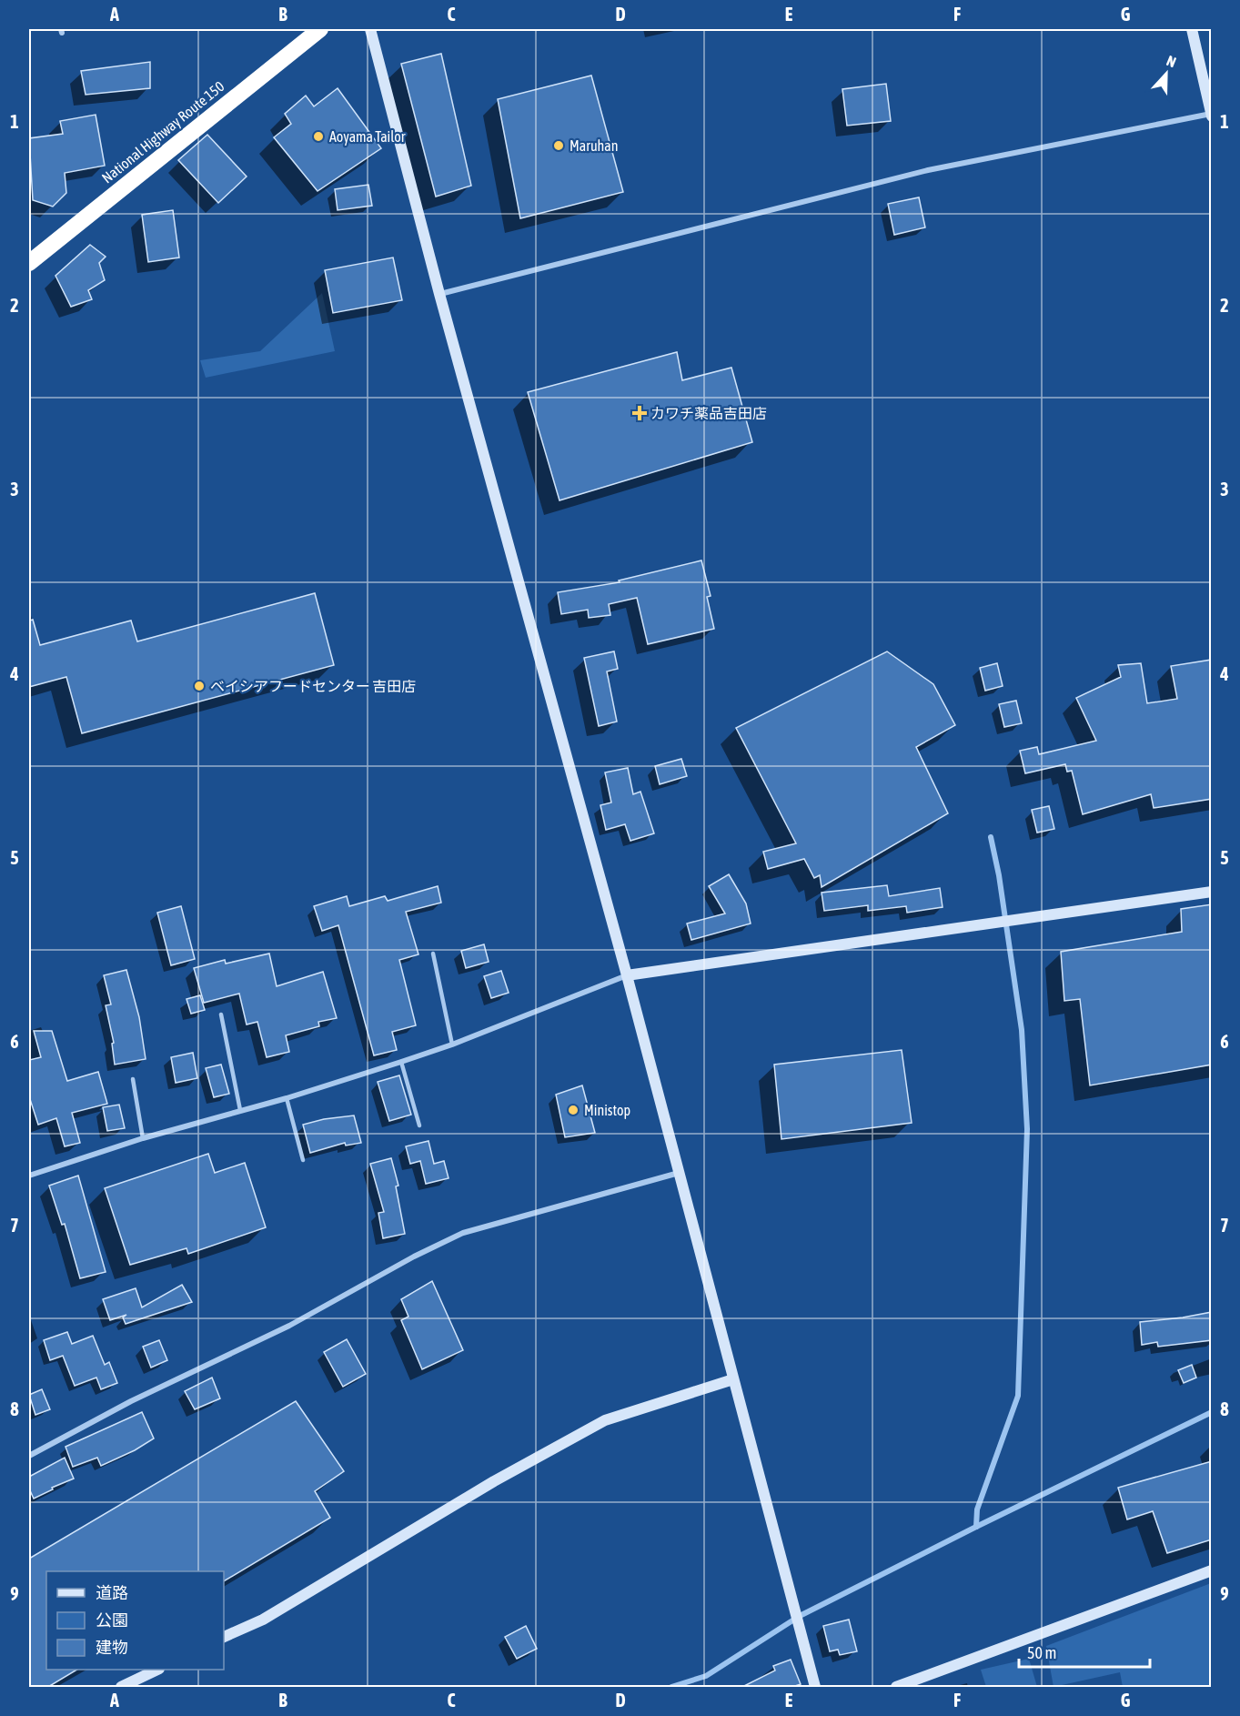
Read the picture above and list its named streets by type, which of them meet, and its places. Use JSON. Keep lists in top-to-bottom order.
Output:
{
  "streets": {
    "highway": ["National Highway Route 150"]
  },
  "places": {
    "other": [
      "Aoyama Tailor",
      "Maruhan",
      "ベイシアフードセンター 吉田店",
      "Ministop"
    ],
    "health": ["カワチ薬品吉田店"]
  },
  "legend": ["道路", "公園", "建物"],
  "scale_bar": "50 m",
  "north": "top",
  "grid": {
    "columns": [
      "A",
      "B",
      "C",
      "D",
      "E",
      "F",
      "G"
    ],
    "rows": [
      "1",
      "2",
      "3",
      "4",
      "5",
      "6",
      "7",
      "8",
      "9"
    ]
  }
}
